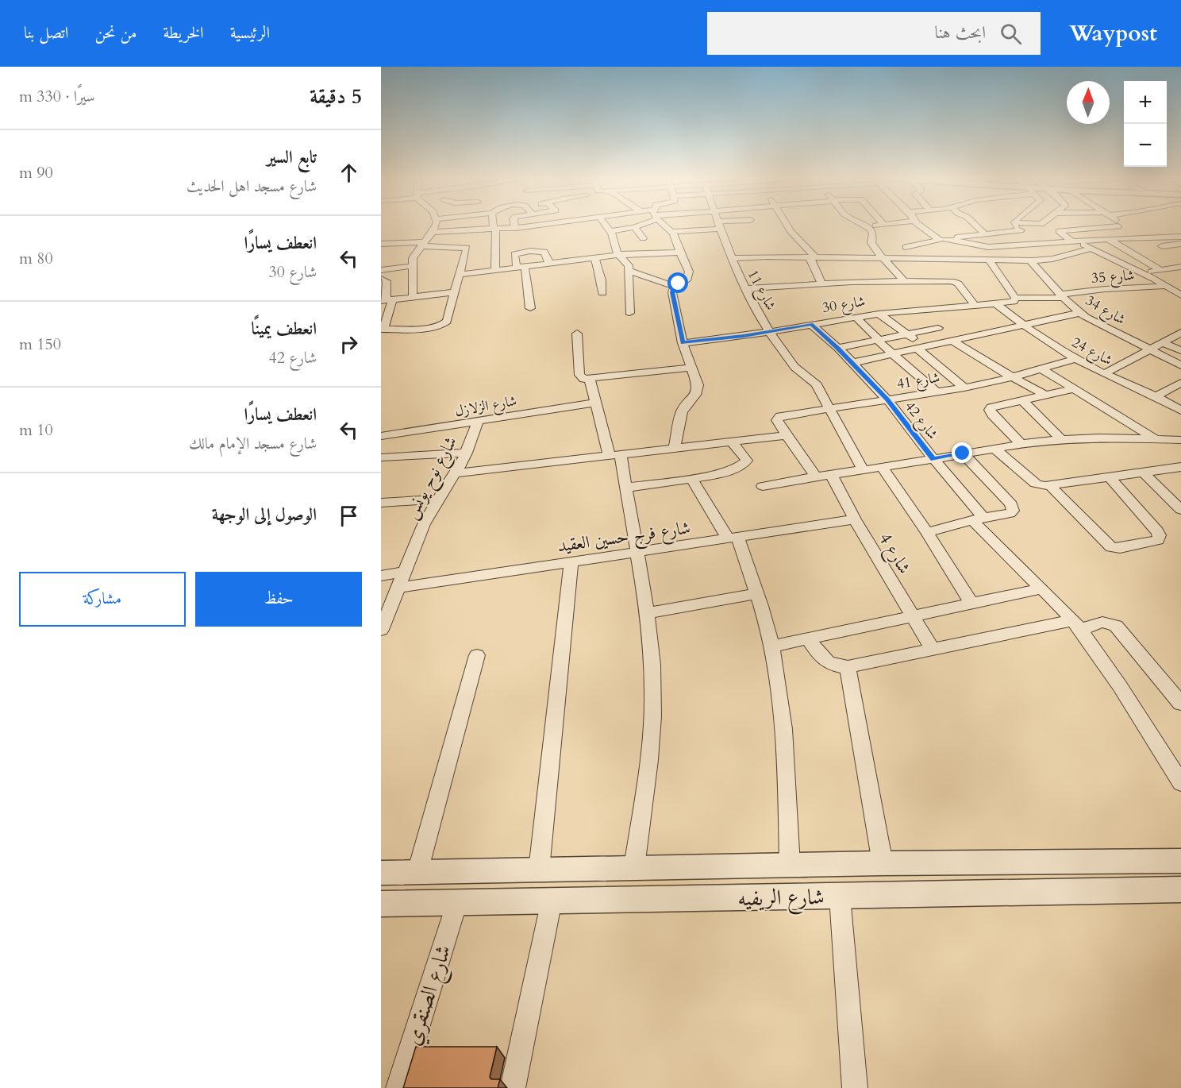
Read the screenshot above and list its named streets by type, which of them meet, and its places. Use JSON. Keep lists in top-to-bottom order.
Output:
{
  "streets": {
    "street": [
      "شارع 35",
      "شارع 11",
      "شارع 30",
      "شارع 34",
      "شارع 24",
      "شارع 41",
      "شارع الزلازل",
      "شارع 42",
      "شارع نوح يونس",
      "شارع فرج حسين العقيد",
      "شارع 4",
      "شارع الريفيه",
      "شارع الصنقري"
    ]
  },
  "crossings": [
    ["شارع 35", "شارع 30"],
    ["شارع 35", "شارع 34"],
    ["شارع 11", "شارع 30"],
    ["شارع 11", "شارع 41"],
    ["شارع 30", "شارع 24"],
    ["شارع 30", "شارع 42"],
    ["شارع 24", "شارع 41"],
    ["شارع 41", "شارع 42"],
    ["شارع الزلازل", "شارع نوح يونس"],
    ["شارع نوح يونس", "شارع فرج حسين العقيد"],
    ["شارع فرج حسين العقيد", "شارع 4"],
    ["شارع الريفيه", "شارع الصنقري"]
  ],
  "north": "top",
  "page": {
    "header": "Waypost",
    "search": "ابحث هنا",
    "nav": [
      "الرئيسية",
      "الخريطة",
      "من نحن",
      "اتصل بنا"
    ],
    "heading": ["5 دقيقة", "سيرًا · 330 m"],
    "map_buttons": ["+", "−"],
    "list": [
      ["تابع السير", "شارع مسجد اهل الحديث", "90 m"],
      ["انعطف يسارًا", "شارع 30", "80 m"],
      ["انعطف يمينًا", "شارع 42", "150 m"],
      ["انعطف يسارًا", "شارع مسجد الإمام مالك", "10 m"],
      "الوصول إلى الوجهة"
    ],
    "buttons": ["حفظ", "مشاركة"]
  }
}
